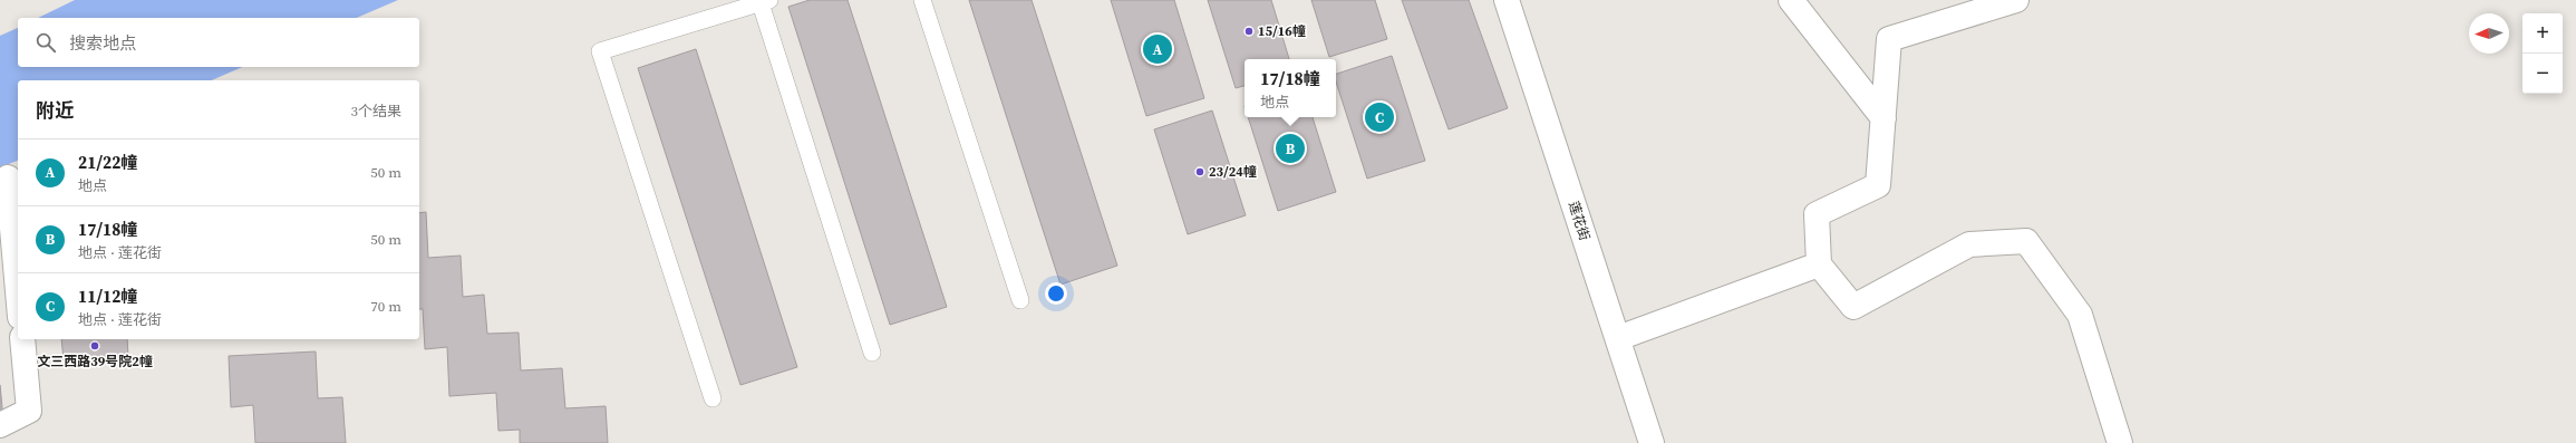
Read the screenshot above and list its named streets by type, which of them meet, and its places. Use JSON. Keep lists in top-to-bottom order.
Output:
{
  "streets": {
    "street": ["莲花街"]
  },
  "places": ["15/16幢", "23/24幢", "文三西路39号院2幢"],
  "north": "left",
  "page": {
    "map_buttons": ["+", "−"],
    "search": "搜索地点",
    "pins": ["A", "C", "B"],
    "popup": ["17/18幢", "地点"],
    "heading": ["附近", "3个结果"],
    "list": [
      {
        "mark": "A",
        "name": "21/22幢",
        "note": "地点",
        "value": "50 m"
      },
      {
        "mark": "B",
        "name": "17/18幢",
        "note": "地点 · 莲花街",
        "value": "50 m"
      },
      {
        "mark": "C",
        "name": "11/12幢",
        "note": "地点 · 莲花街",
        "value": "70 m"
      }
    ]
  }
}
